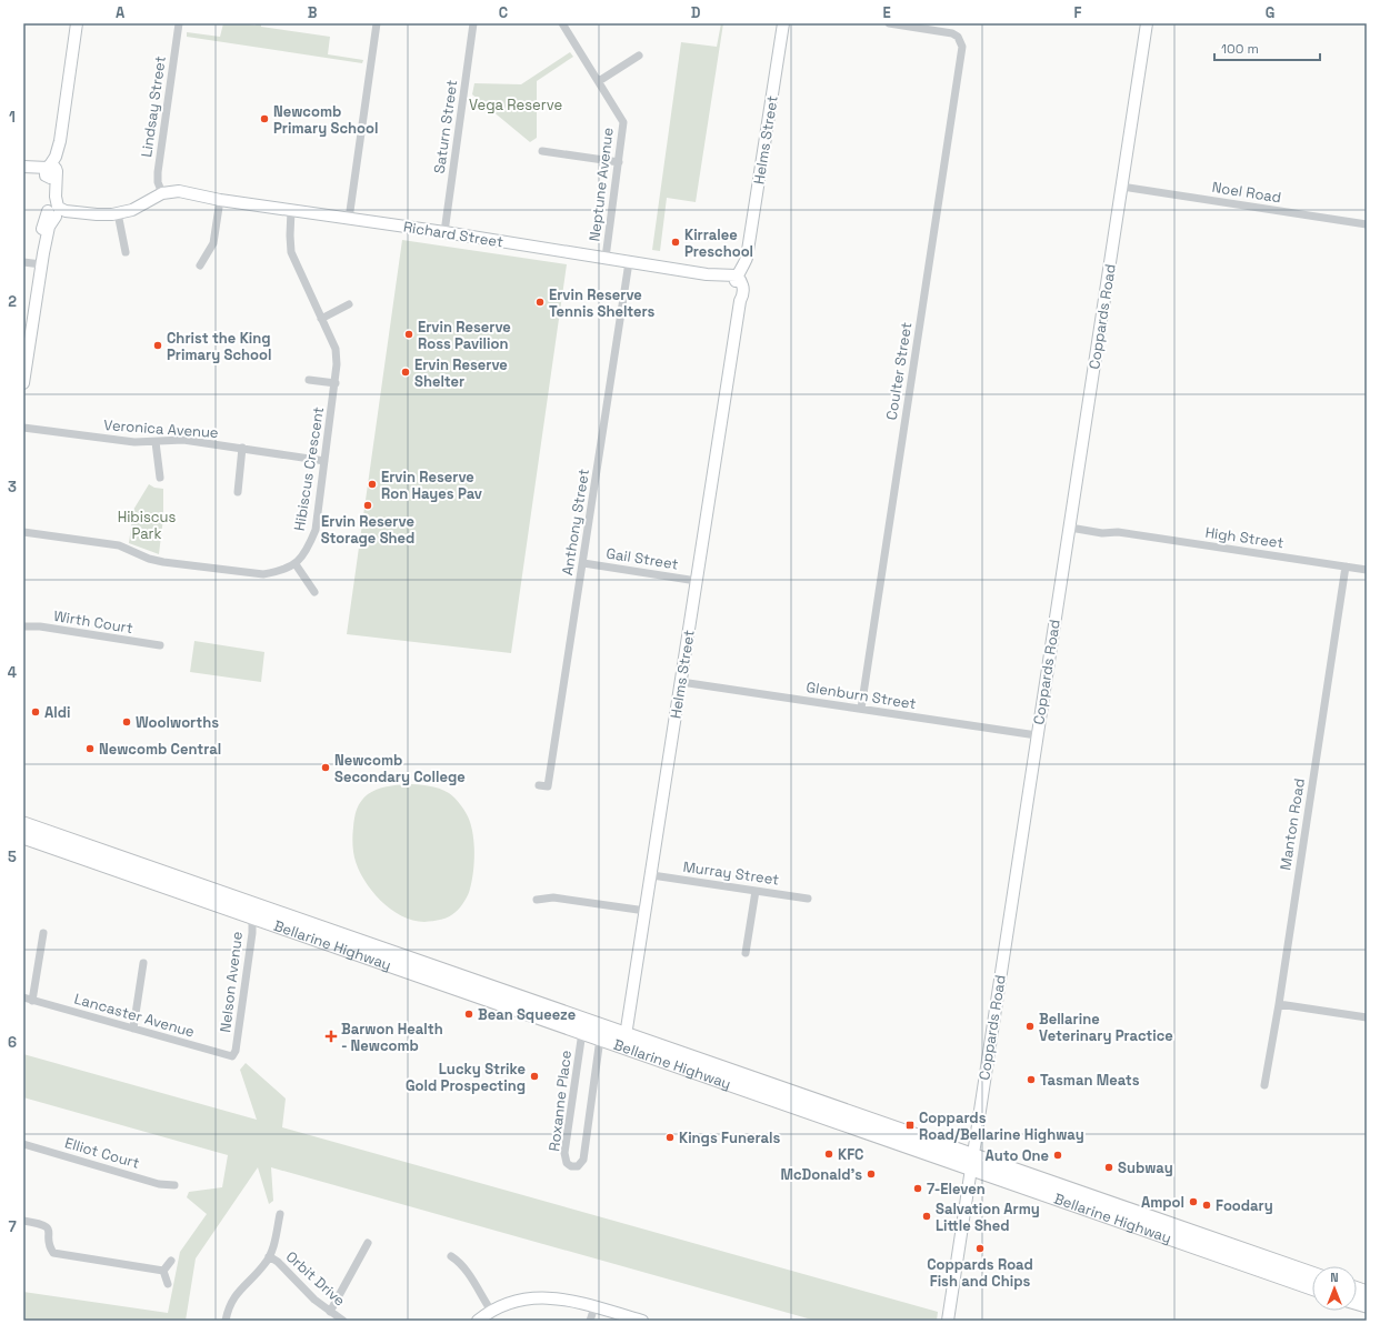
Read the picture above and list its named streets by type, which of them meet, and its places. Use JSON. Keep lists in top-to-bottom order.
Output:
{
  "streets": {
    "highway": ["Bellarine Highway"],
    "street": [
      "Lindsay Street",
      "Saturn Street",
      "Helms Street",
      "Neptune Avenue",
      "Noel Road",
      "Richard Street",
      "Coppards Road",
      "Coulter Street",
      "Veronica Avenue",
      "Hibiscus Crescent",
      "Anthony Street",
      "High Street",
      "Gail Street",
      "Wirth Court",
      "Glenburn Street",
      "Manton Road",
      "Murray Street",
      "Nelson Avenue",
      "Lancaster Avenue",
      "Roxanne Place",
      "Elliot Court",
      "Orbit Drive"
    ]
  },
  "crossings": [
    ["Lindsay Street", "Richard Street"],
    ["Saturn Street", "Richard Street"],
    ["Helms Street", "Richard Street"],
    ["Helms Street", "Gail Street"],
    ["Helms Street", "Glenburn Street"],
    ["Helms Street", "Murray Street"],
    ["Helms Street", "Bellarine Highway"],
    ["Neptune Avenue", "Richard Street"],
    ["Noel Road", "Coppards Road"],
    ["Richard Street", "Hibiscus Crescent"],
    ["Richard Street", "Anthony Street"],
    ["Coppards Road", "High Street"],
    ["Coppards Road", "Glenburn Street"],
    ["Coppards Road", "Bellarine Highway"],
    ["Coulter Street", "Glenburn Street"],
    ["Veronica Avenue", "Hibiscus Crescent"],
    ["Anthony Street", "Gail Street"],
    ["High Street", "Manton Road"],
    ["Bellarine Highway", "Nelson Avenue"],
    ["Bellarine Highway", "Roxanne Place"],
    ["Nelson Avenue", "Lancaster Avenue"]
  ],
  "parks": ["Vega Reserve", "Hibiscus Park"],
  "places": {
    "other": [
      "Newcomb Primary School",
      "Kirralee Preschool",
      "Ervin Reserve Tennis Shelters",
      "Ervin Reserve Ross Pavilion",
      "Christ the King Primary School",
      "Ervin Reserve Shelter",
      "Ervin Reserve Ron Hayes Pav",
      "Ervin Reserve Storage Shed",
      "Aldi",
      "Woolworths",
      "Newcomb Central",
      "Newcomb Secondary College",
      "Bean Squeeze",
      "Bellarine Veterinary Practice",
      "Lucky Strike Gold Prospecting",
      "Tasman Meats",
      "Kings Funerals",
      "KFC",
      "Auto One",
      "Subway",
      "McDonald's",
      "7-Eleven",
      "Ampol",
      "Foodary",
      "Salvation Army Little Shed",
      "Coppards Road Fish and Chips"
    ],
    "health": ["Barwon Health - Newcomb"],
    "transit": ["Coppards Road/Bellarine Highway"]
  },
  "scale_bar": "100 m",
  "north": "top",
  "grid": {
    "columns": [
      "A",
      "B",
      "C",
      "D",
      "E",
      "F",
      "G"
    ],
    "rows": [
      "1",
      "2",
      "3",
      "4",
      "5",
      "6",
      "7"
    ]
  }
}
